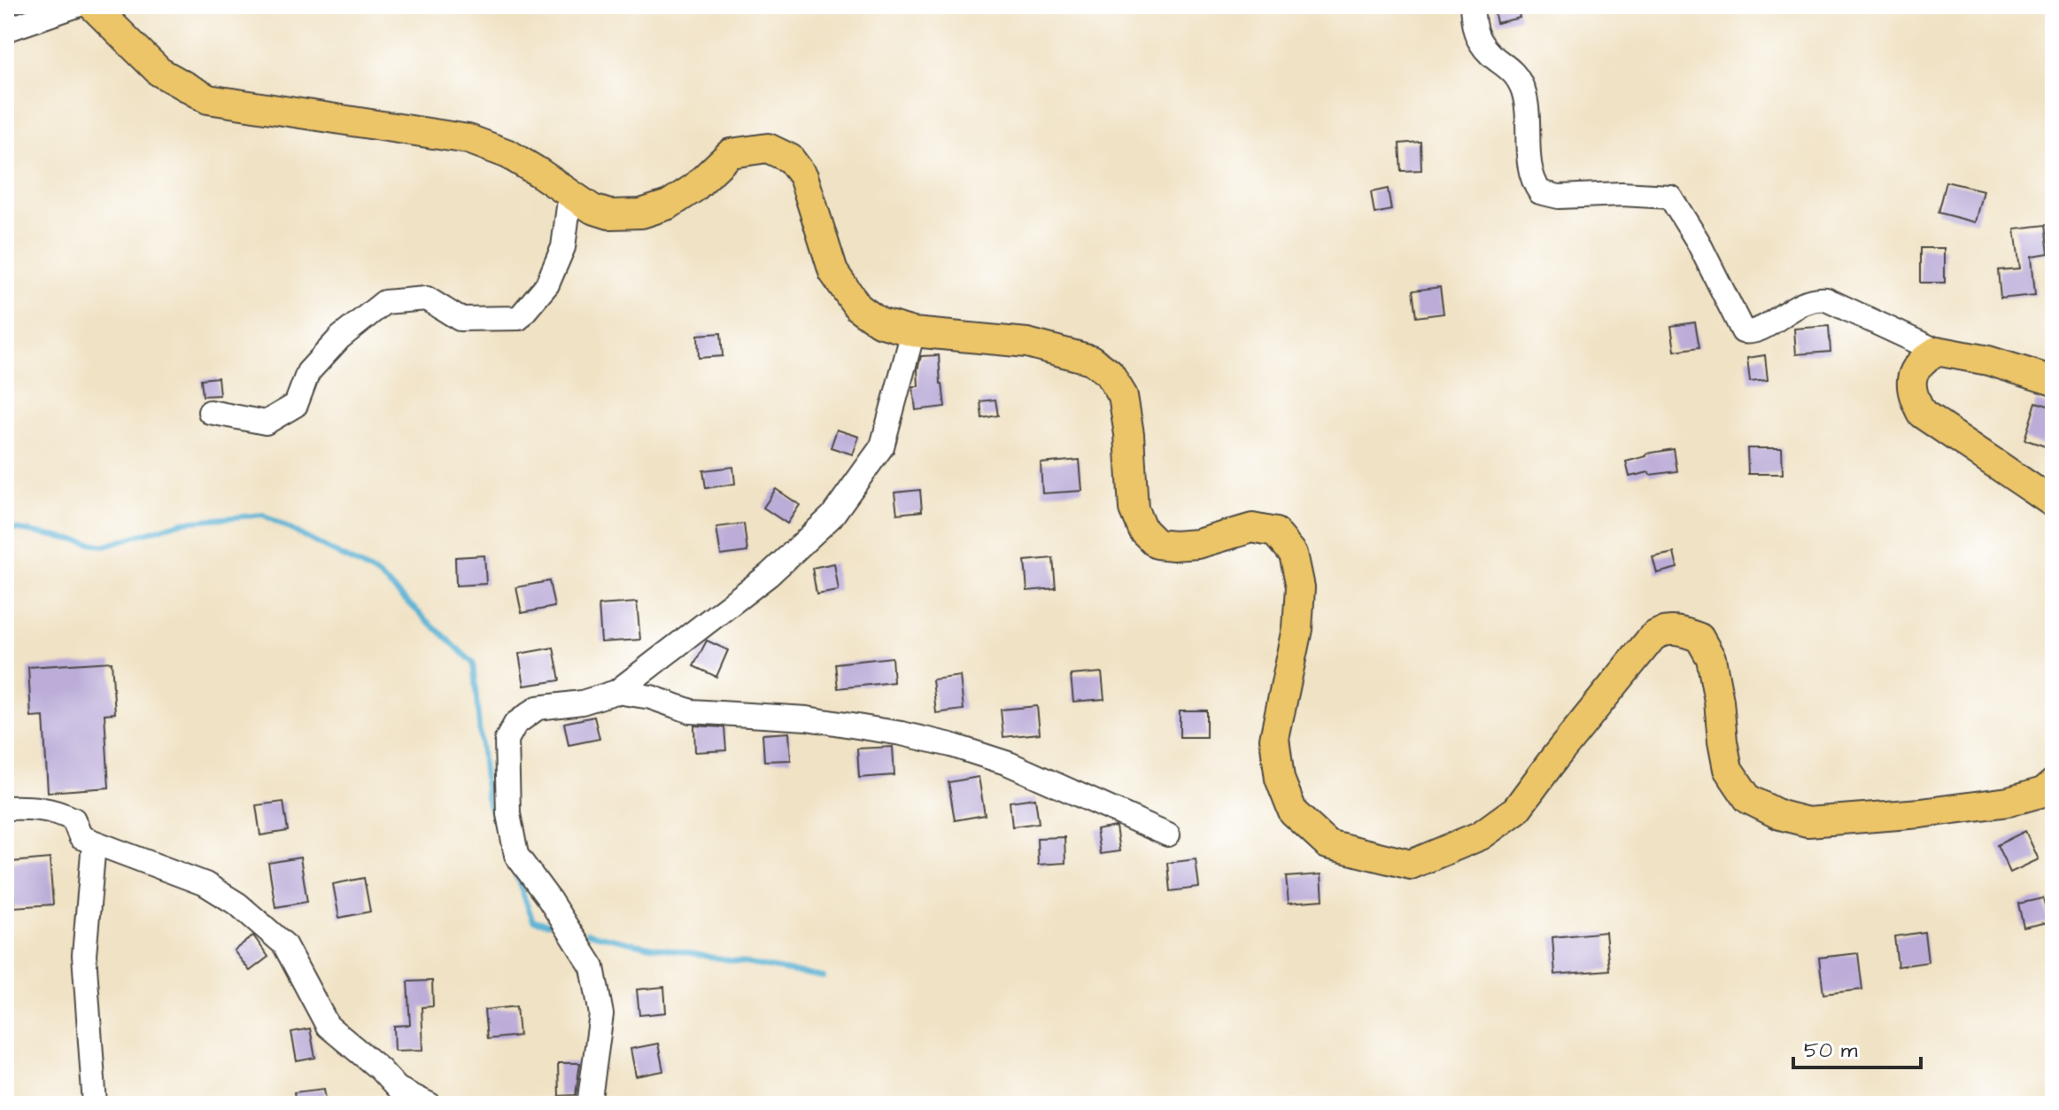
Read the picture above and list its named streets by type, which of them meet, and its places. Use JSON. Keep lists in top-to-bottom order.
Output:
{
  "scale_bar": "50 m"
}
